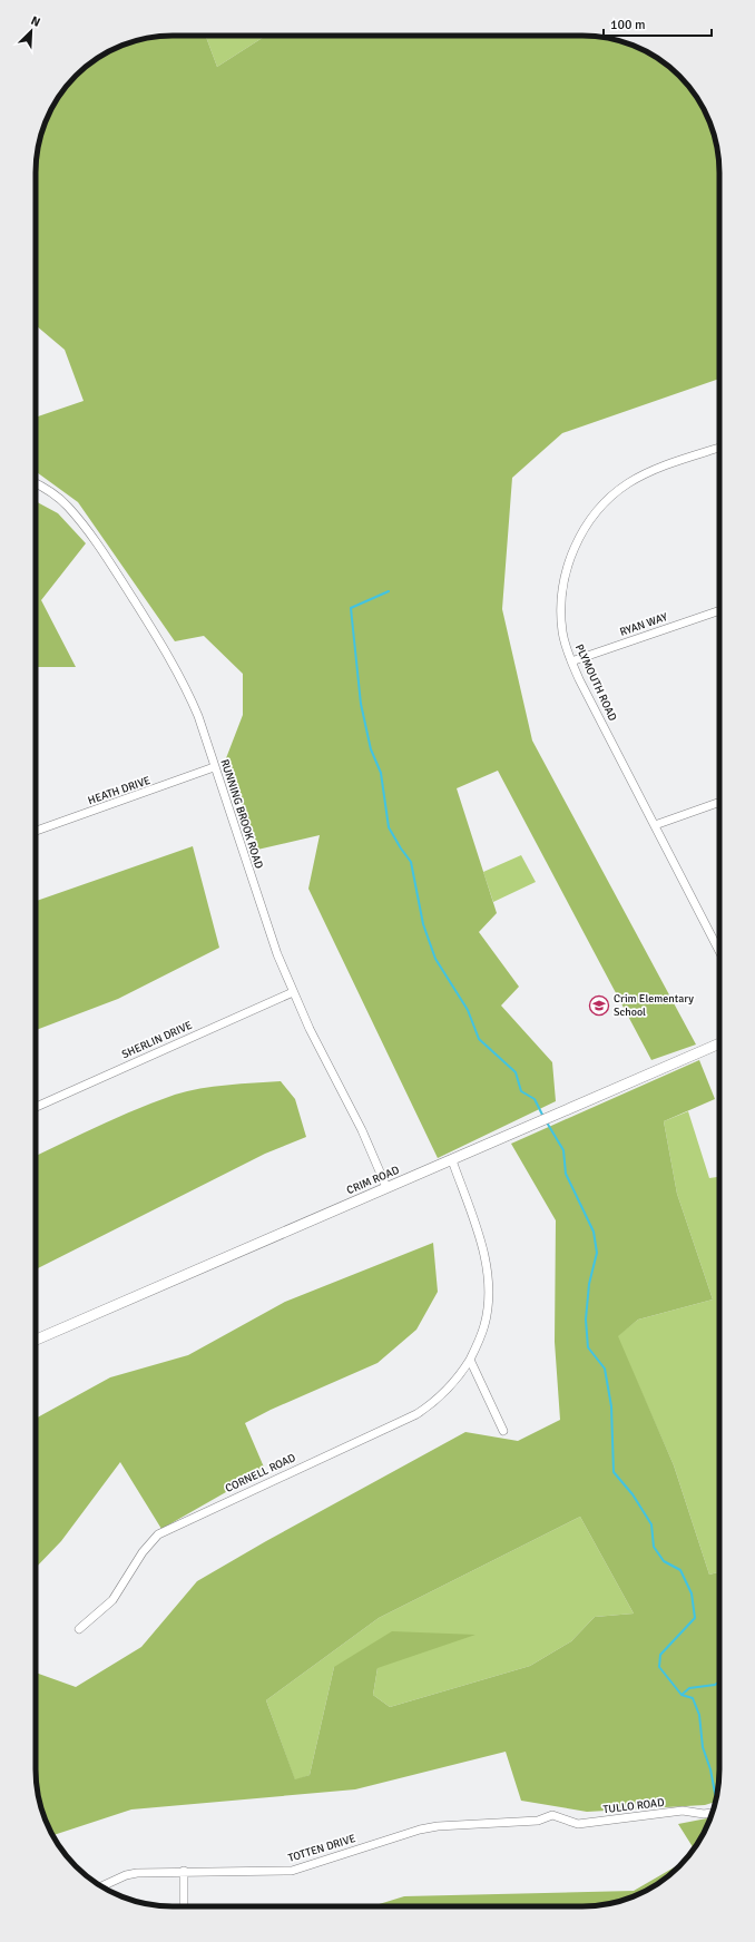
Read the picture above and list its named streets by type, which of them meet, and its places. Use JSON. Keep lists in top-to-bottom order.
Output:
{
  "streets": {
    "street": [
      "RYAN WAY",
      "PLYMOUTH ROAD",
      "HEATH DRIVE",
      "RUNNING BROOK ROAD",
      "SHERLIN DRIVE",
      "CRIM ROAD",
      "CORNELL ROAD",
      "TULLO ROAD",
      "TOTTEN DRIVE"
    ]
  },
  "crossings": [
    ["RYAN WAY", "PLYMOUTH ROAD"],
    ["HEATH DRIVE", "RUNNING BROOK ROAD"],
    ["RUNNING BROOK ROAD", "SHERLIN DRIVE"],
    ["RUNNING BROOK ROAD", "CRIM ROAD"],
    ["CRIM ROAD", "CORNELL ROAD"],
    ["TULLO ROAD", "TOTTEN DRIVE"]
  ],
  "places": {
    "school or university": ["Crim Elementary School"]
  },
  "scale_bar": "100 m",
  "north": "top right"
}
